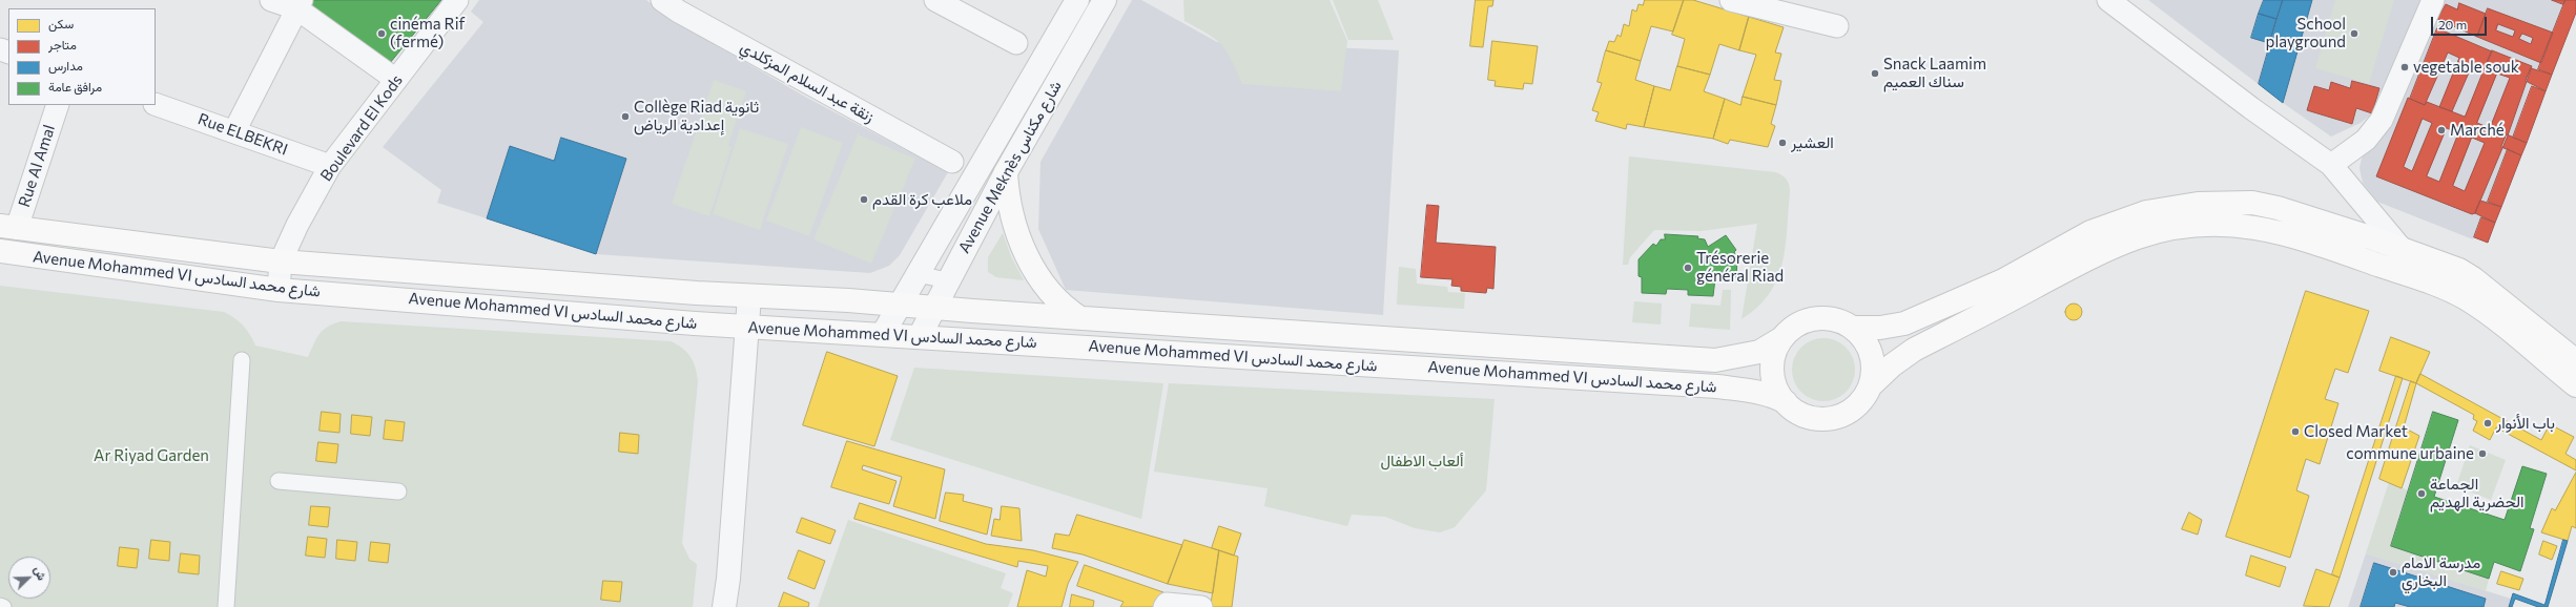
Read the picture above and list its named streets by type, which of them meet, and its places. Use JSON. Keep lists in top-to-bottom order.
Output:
{
  "streets": {
    "main road": ["Avenue Mohammed VI شارع محمد السادس"],
    "street": [
      "زنقة عبد السلام المزكلدي",
      "Boulevard El Kods",
      "Rue ELBEKRI",
      "Rue Al Amal",
      "Avenue Meknès شارع مكناس"
    ]
  },
  "crossings": [
    ["Boulevard El Kods", "Rue ELBEKRI"],
    ["Boulevard El Kods", "Avenue Mohammed VI شارع محمد السادس"],
    ["Rue Al Amal", "Avenue Mohammed VI شارع محمد السادس"],
    ["Avenue Meknès شارع مكناس", "Avenue Mohammed VI شارع محمد السادس"]
  ],
  "parks": ["Ar Riyad Garden", "ألعاب الاطفال"],
  "places": [
    "cinéma Rif (fermé)",
    "School playground",
    "vegetable souk",
    "Snack Laamim سناك العميم",
    "Collège Riad ثانوية إعدادية الرياض",
    "Marché",
    "العشير",
    "ملاعب كرة القدم",
    "Trésorerie général Riad",
    "باب الأنوار",
    "Closed Market",
    "commune urbaine",
    "الجماعة الحضرية الهديم",
    "مدرسة الامام البخاري"
  ],
  "legend": [
    "سكن",
    "متاجر",
    "مدارس",
    "مرافق عامة"
  ],
  "scale_bar": "20 m",
  "north": "top right"
}
